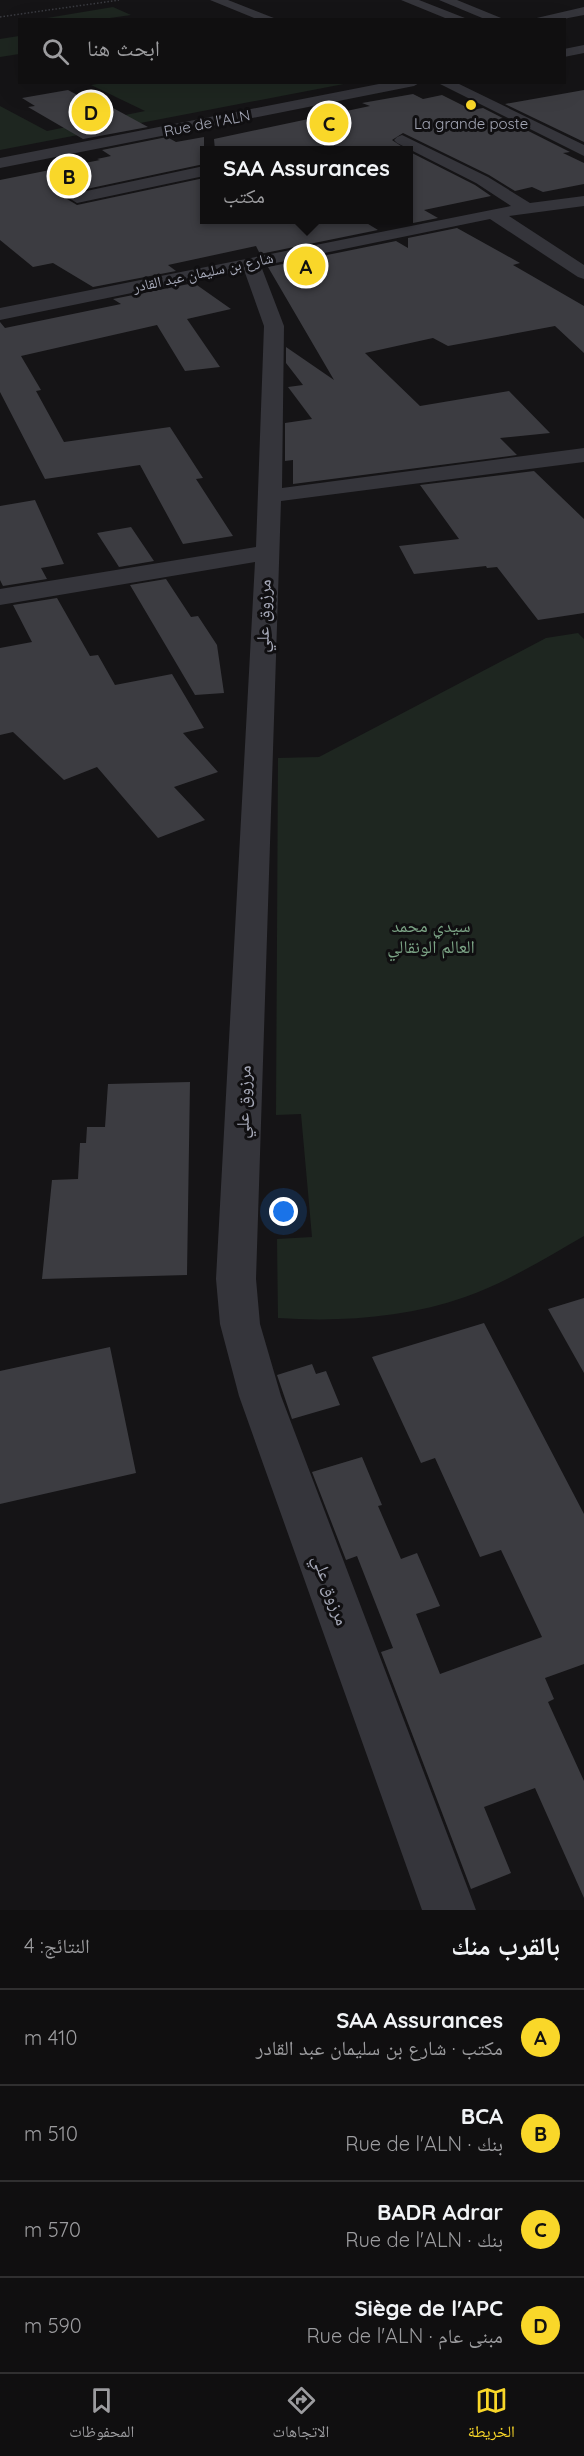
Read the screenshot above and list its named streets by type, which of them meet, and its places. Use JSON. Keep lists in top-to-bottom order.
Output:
{
  "streets": {
    "street": ["Rue de l'ALN", "شارع بن سليمان عبد القادر", "مرزوق علي"]
  },
  "crossings": [
    ["شارع بن سليمان عبد القادر", "مرزوق علي"]
  ],
  "parks": ["سيدي محمد العالم الونقالي"],
  "places": ["La grande poste"],
  "page": {
    "search": "ابحث هنا",
    "pins": [
      "D",
      "C",
      "B",
      "A"
    ],
    "popup": ["SAA Assurances", "مكتب"],
    "heading": ["بالقرب منك", "النتائج: 4"],
    "list": [
      {
        "mark": "A",
        "name": "SAA Assurances",
        "note": "مكتب · شارع بن سليمان عبد القادر",
        "value": "410 m"
      },
      {
        "mark": "B",
        "name": "BCA",
        "note": "بنك · Rue de l'ALN",
        "value": "510 m"
      },
      {
        "mark": "C",
        "name": "BADR Adrar",
        "note": "بنك · Rue de l'ALN",
        "value": "570 m"
      },
      {
        "mark": "D",
        "name": "Siège de l'APC",
        "note": "مبنى عام · Rue de l'ALN",
        "value": "590 m"
      }
    ],
    "nav": ["الخريطة", "الاتجاهات", "المحفوظات"]
  }
}
